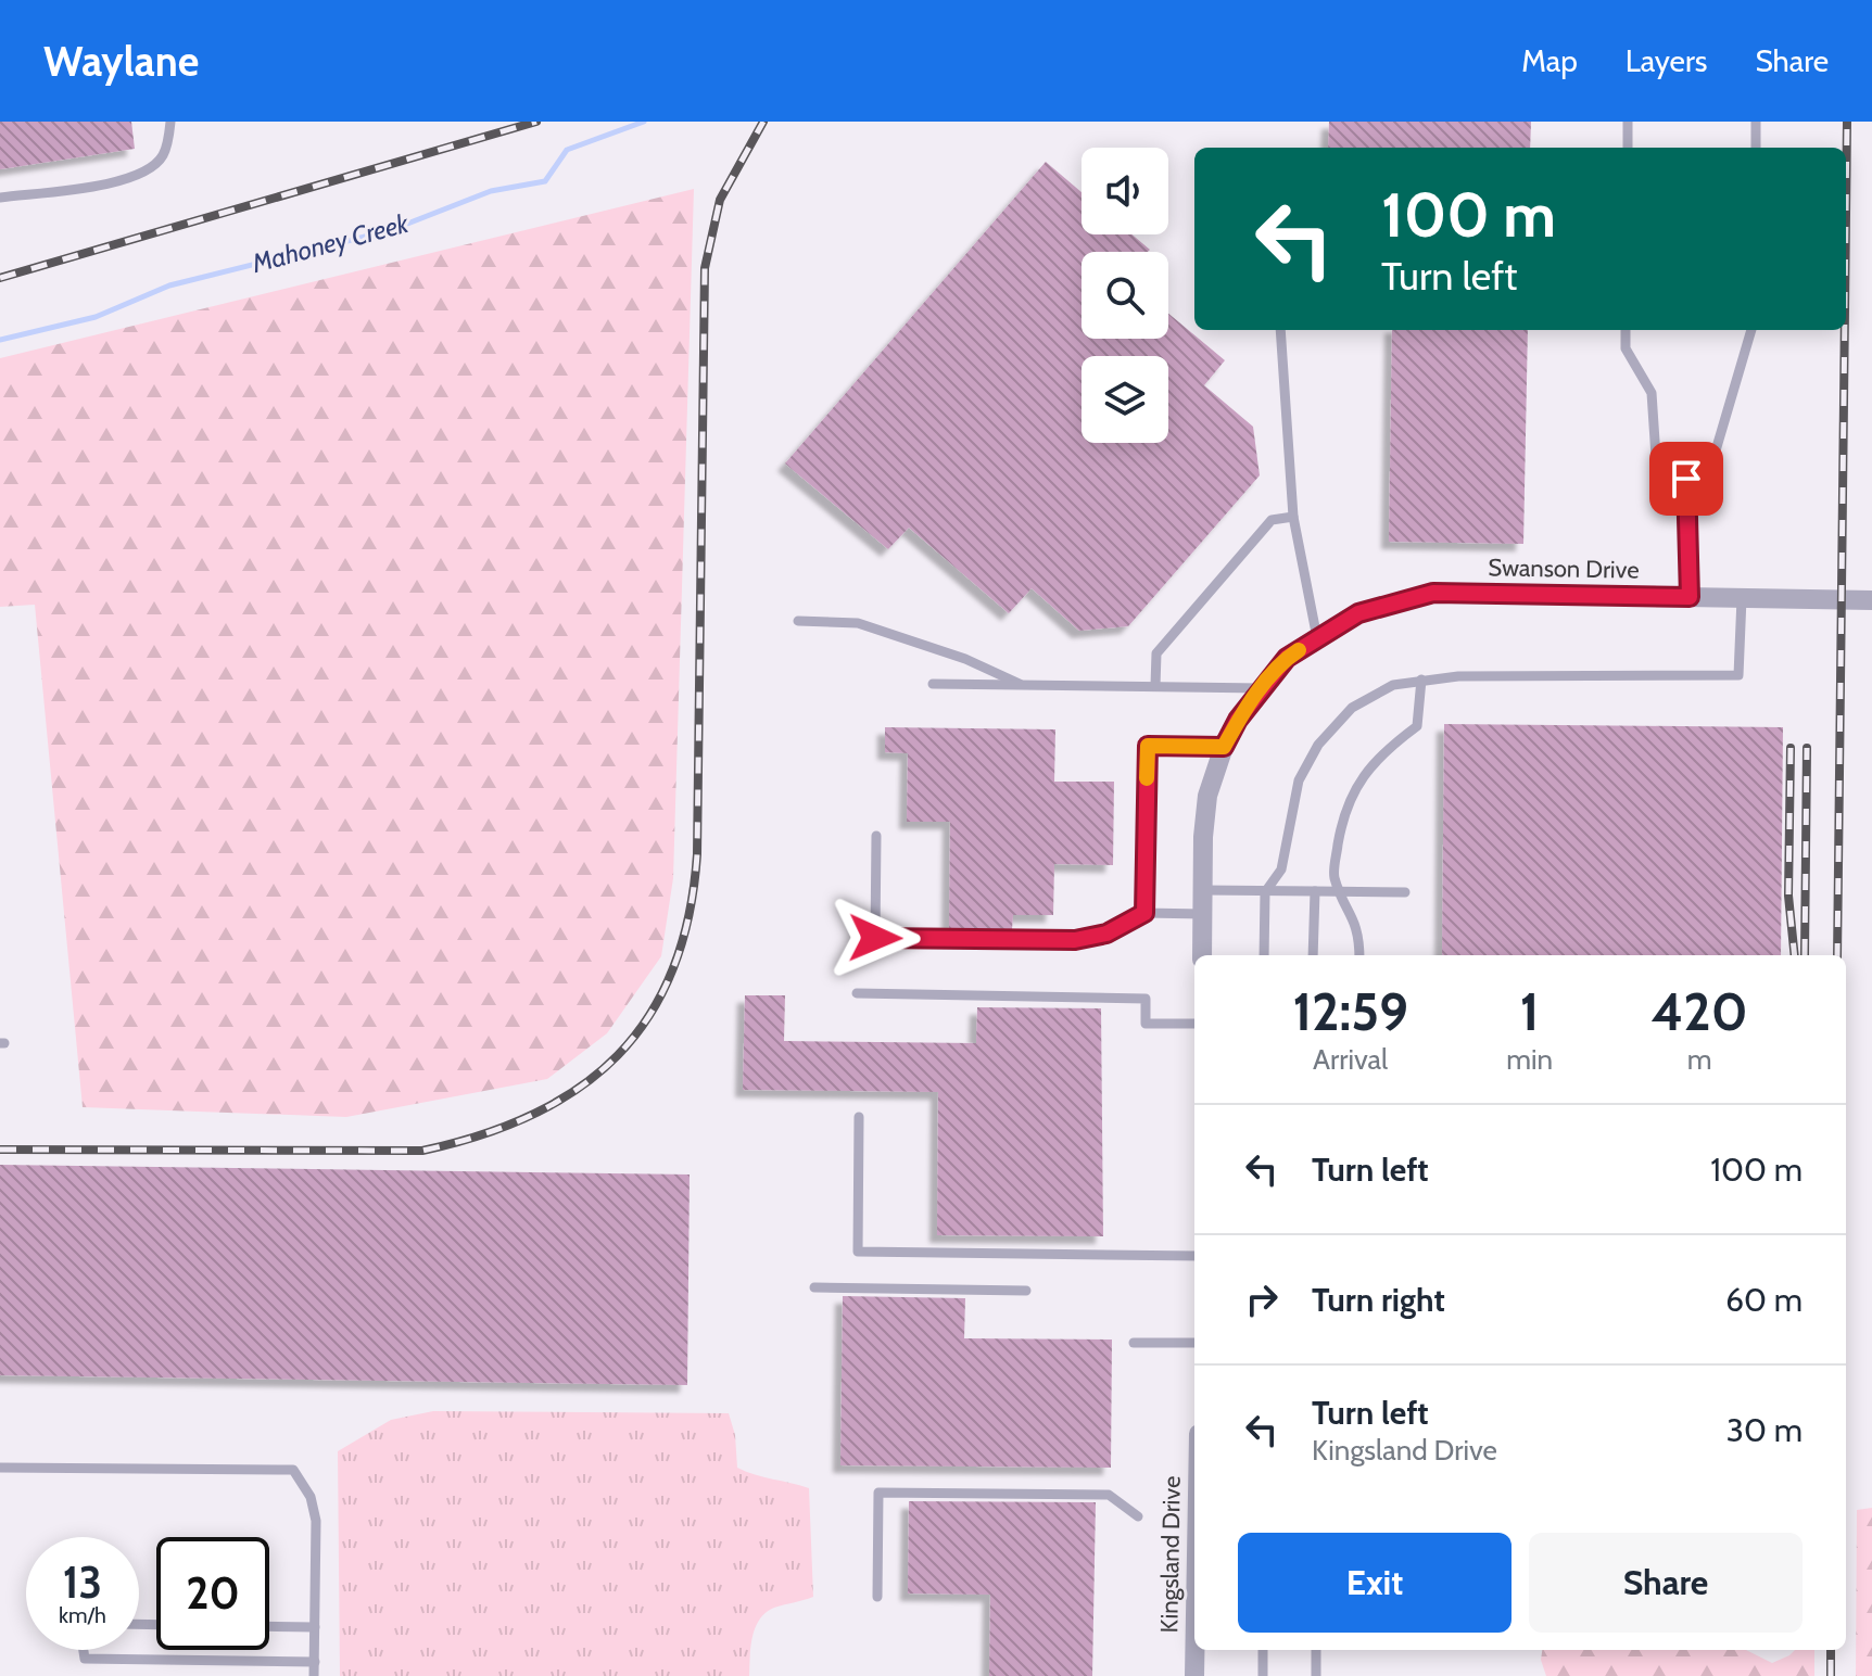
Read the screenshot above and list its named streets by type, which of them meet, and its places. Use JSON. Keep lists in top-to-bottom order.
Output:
{
  "streets": {
    "street": ["Swanson Drive", "Kingsland Drive"]
  },
  "water": ["Mahoney Creek"],
  "page": {
    "header": "Waylane",
    "nav": ["Map", "Layers", "Share"],
    "turn": ["100 m", "Turn left"],
    "eta": [
      "12:59",
      "Arrival",
      "1",
      "min",
      "420",
      "m"
    ],
    "list": [
      {
        "name": "Turn left",
        "value": "100 m"
      },
      {
        "name": "Turn right",
        "value": "60 m"
      },
      {
        "name": "Turn left",
        "note": "Kingsland Drive",
        "value": "30 m"
      }
    ],
    "buttons": ["Exit", "Share"],
    "speed": "13 km/h",
    "limit": "20"
  }
}
